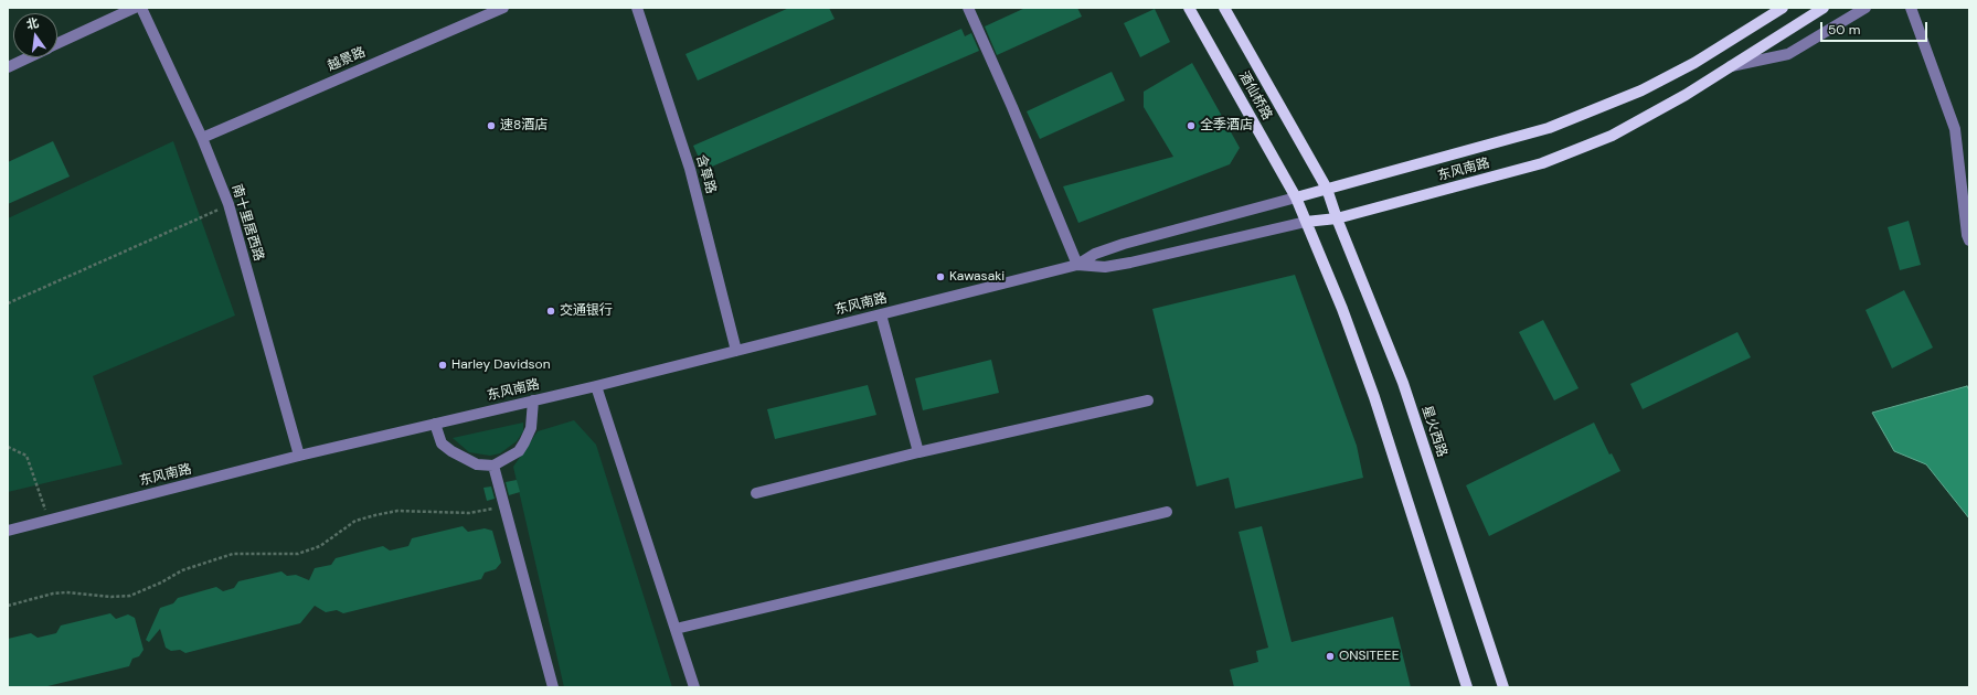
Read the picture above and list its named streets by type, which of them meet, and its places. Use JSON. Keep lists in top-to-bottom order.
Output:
{
  "streets": {
    "main road": ["酒仙桥路", "东风南路", "星火西路"],
    "street": ["越景路", "含草路", "南十里居西路"]
  },
  "crossings": [
    ["越景路", "南十里居西路"],
    ["酒仙桥路", "东风南路"],
    ["酒仙桥路", "星火西路"],
    ["东风南路", "含草路"],
    ["东风南路", "南十里居西路"],
    ["东风南路", "星火西路"]
  ],
  "places": [
    "速8酒店",
    "全季酒店",
    "Kawasaki",
    "交通银行",
    "Harley Davidson",
    "ONSITEEE"
  ],
  "scale_bar": "50 m",
  "north": "top"
}
